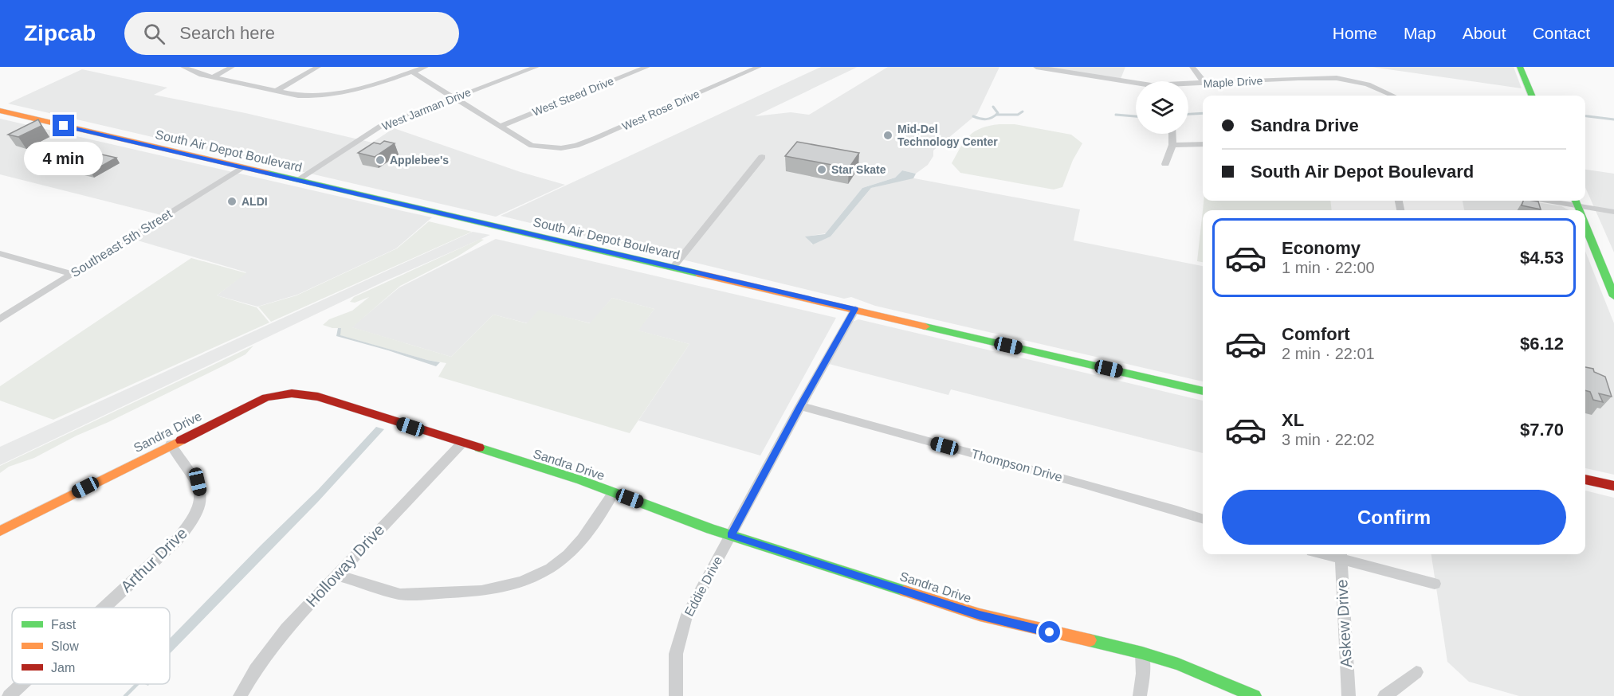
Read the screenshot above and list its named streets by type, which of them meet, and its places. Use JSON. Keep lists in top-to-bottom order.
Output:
{
  "streets": {
    "main road": ["South Air Depot Boulevard", "Sandra Drive"],
    "street": [
      "Maple Drive",
      "West Steed Drive",
      "West Jarman Drive",
      "West Rose Drive",
      "Southeast 5th Street",
      "Thompson Drive",
      "Arthur Drive",
      "Holloway Drive",
      "Eddie Drive",
      "Askew Drive"
    ]
  },
  "crossings": [
    ["West Steed Drive", "West Rose Drive"],
    ["West Jarman Drive", "West Rose Drive"],
    ["West Jarman Drive", "South Air Depot Boulevard"],
    ["South Air Depot Boulevard", "Southeast 5th Street"],
    ["South Air Depot Boulevard", "Eddie Drive"],
    ["Sandra Drive", "Arthur Drive"],
    ["Sandra Drive", "Holloway Drive"],
    ["Sandra Drive", "Eddie Drive"],
    ["Thompson Drive", "Eddie Drive"]
  ],
  "places": [
    "Mid-Del Technology Center",
    "Applebee's",
    "Star Skate",
    "ALDI"
  ],
  "legend": ["Fast", "Slow", "Jam"],
  "page": {
    "header": "Zipcab",
    "search": "Search here",
    "nav": [
      "Home",
      "Map",
      "About",
      "Contact"
    ],
    "banner": ["Sandra Drive", "South Air Depot Boulevard"],
    "bubble": "4 min",
    "list": [
      {
        "name": "Economy",
        "note": "1 min · 22:00",
        "value": "$4.53"
      },
      {
        "name": "Comfort",
        "note": "2 min · 22:01",
        "value": "$6.12"
      },
      {
        "name": "XL",
        "note": "3 min · 22:02",
        "value": "$7.70"
      }
    ],
    "buttons": "Confirm"
  }
}
